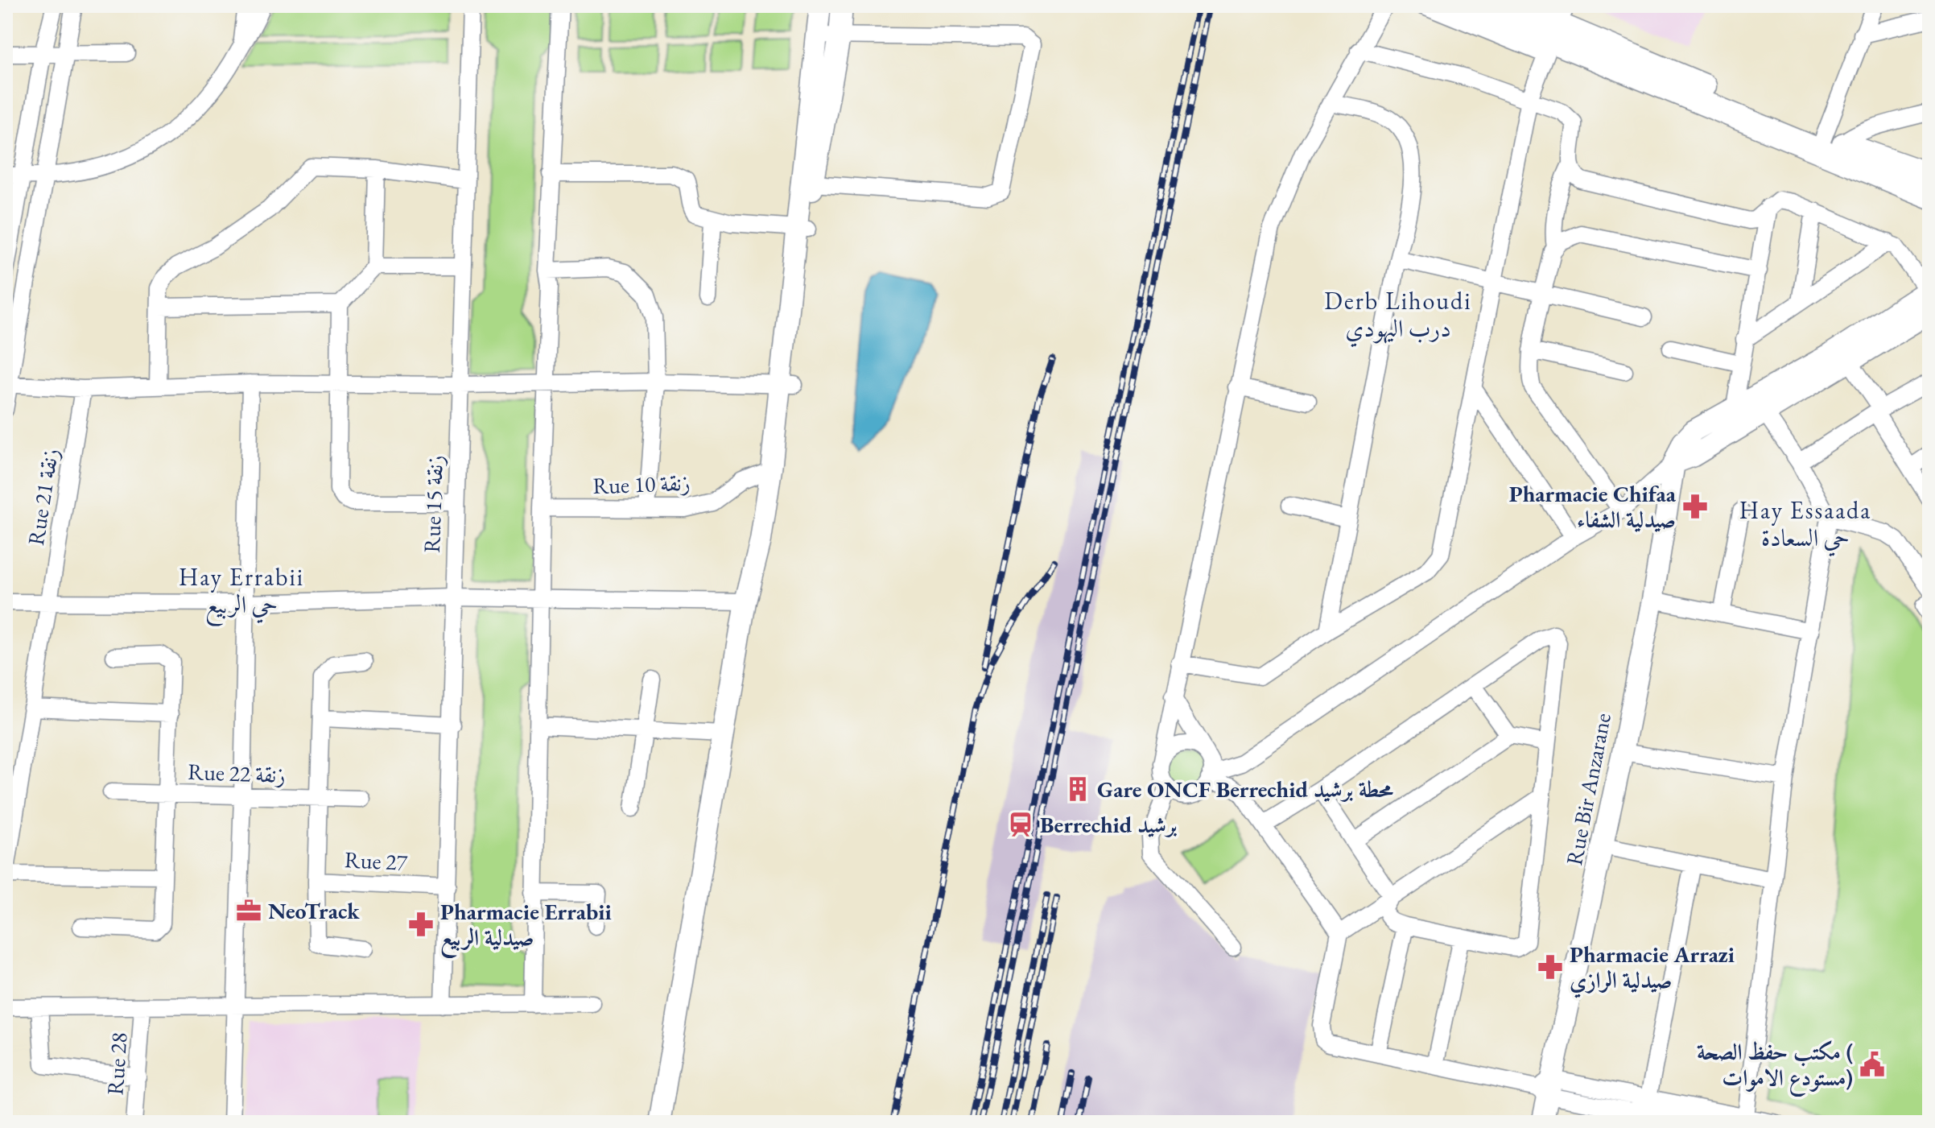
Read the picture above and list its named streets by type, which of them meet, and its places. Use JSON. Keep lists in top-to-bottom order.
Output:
{
  "streets": {
    "street": [
      "Rue 10 زنقة",
      "Rue 21 زنقة",
      "Rue 15 زنقة",
      "Rue 22 زنقة",
      "Rue Bir Anzarane",
      "Rue 27",
      "Rue 28"
    ]
  },
  "crossings": [
    ["Rue 15 زنقة", "Rue 27"]
  ],
  "districts": ["Derb Lihoudi درب اليهودي", "Hay Essaada حي السعادة", "Hay Errabii حي الربيع"],
  "places": {
    "pharmacy": ["Pharmacie Chifaa صيدلية الشفاء", "Pharmacie Errabii صيدلية الربيع", "Pharmacie Arrazi صيدلية الرازي"],
    "building": ["Gare ONCF Berrechid محطة برشيد"],
    "station": ["Berrechid برشيد"],
    "office": ["NeoTrack"],
    "public building": ["مكتب حفظ الصحة ( مستودع الاموات)"]
  }
}
